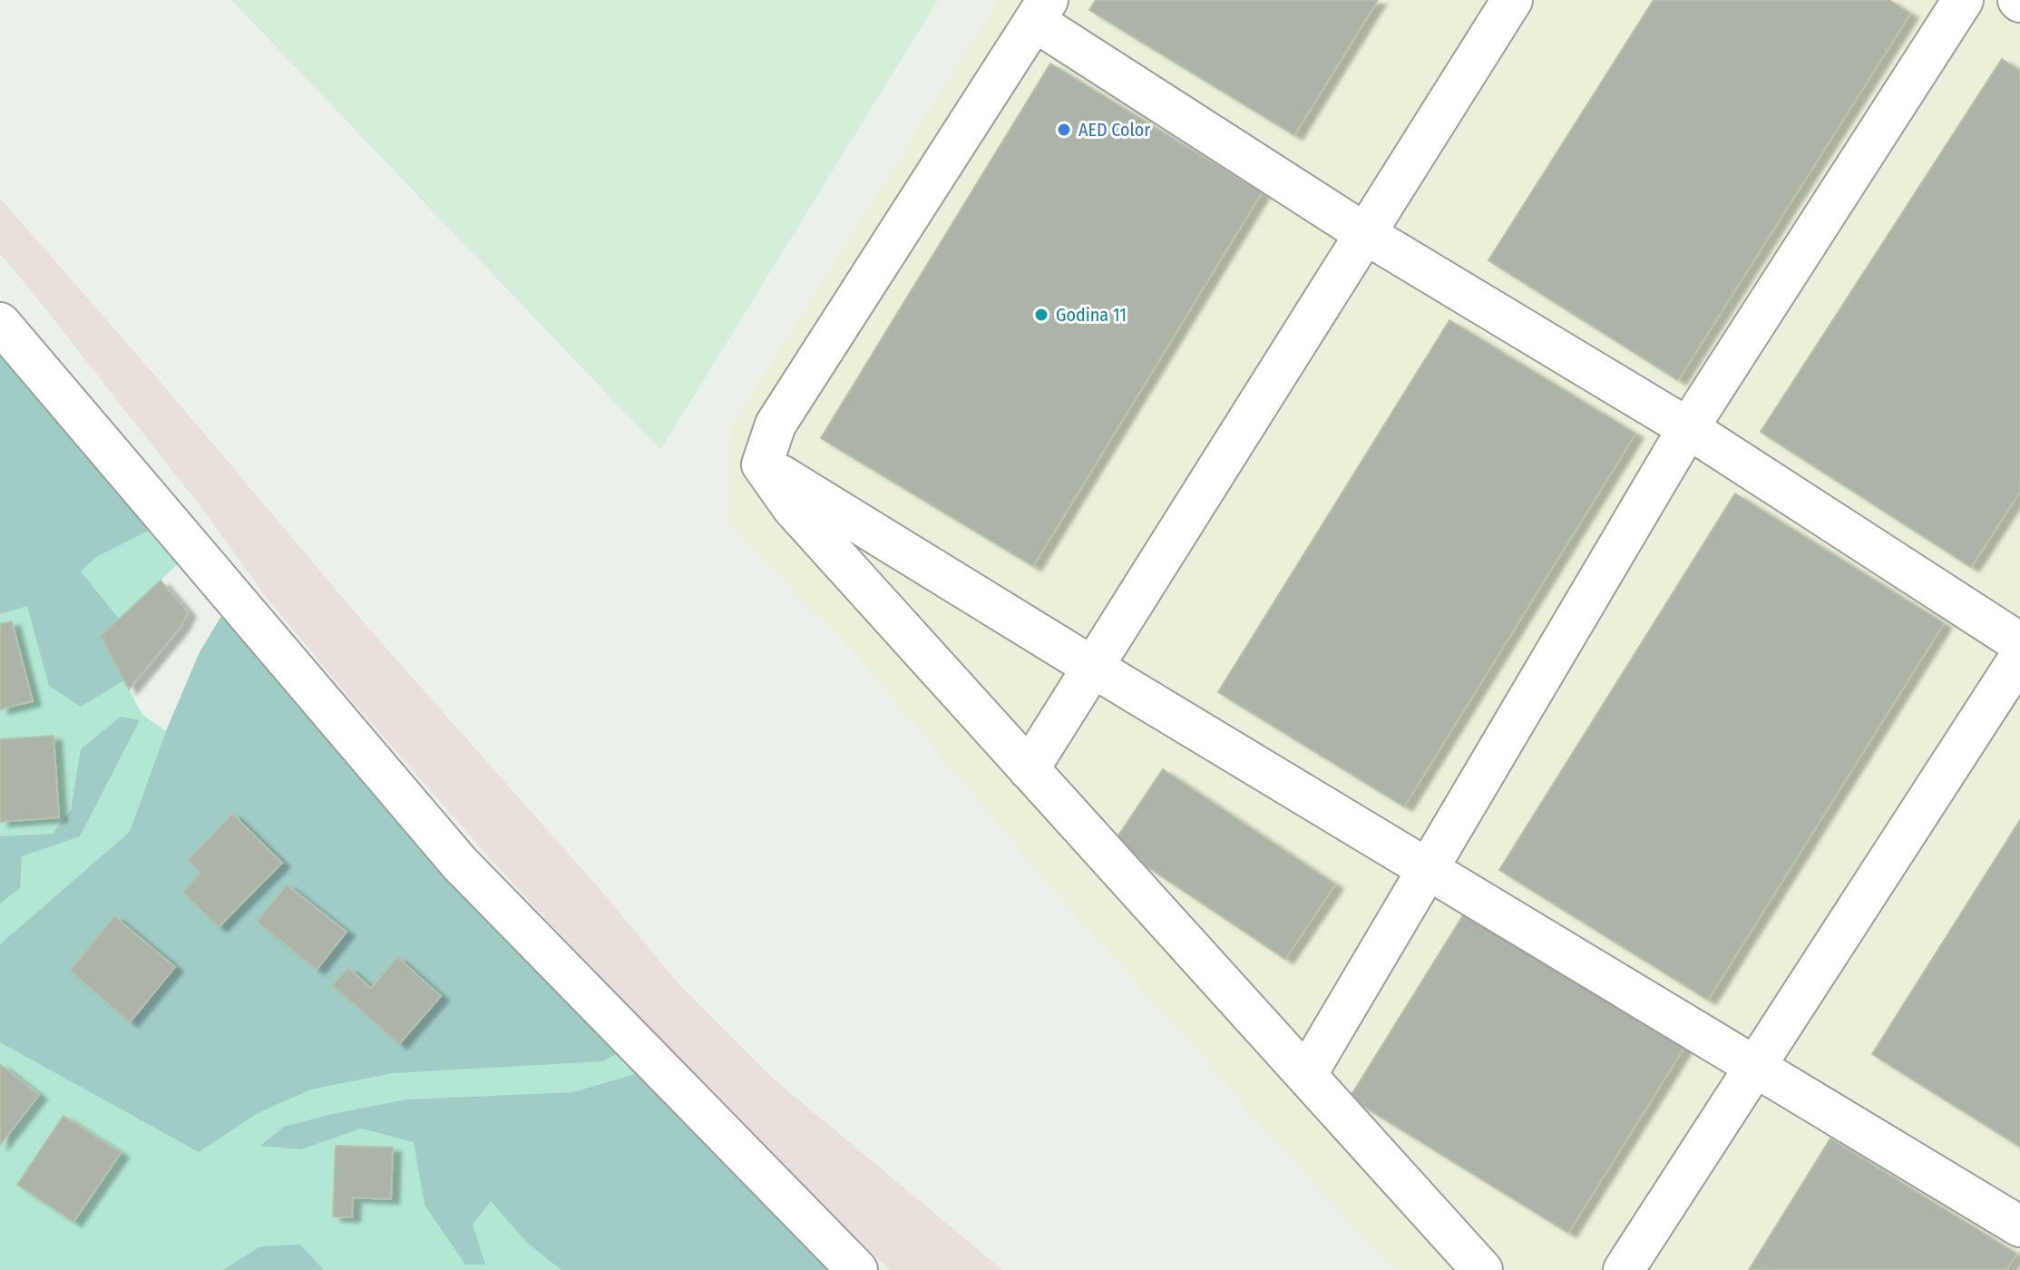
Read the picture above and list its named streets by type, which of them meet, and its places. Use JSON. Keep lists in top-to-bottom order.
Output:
{
  "places": ["AED Color", "Godina 11"]
}
